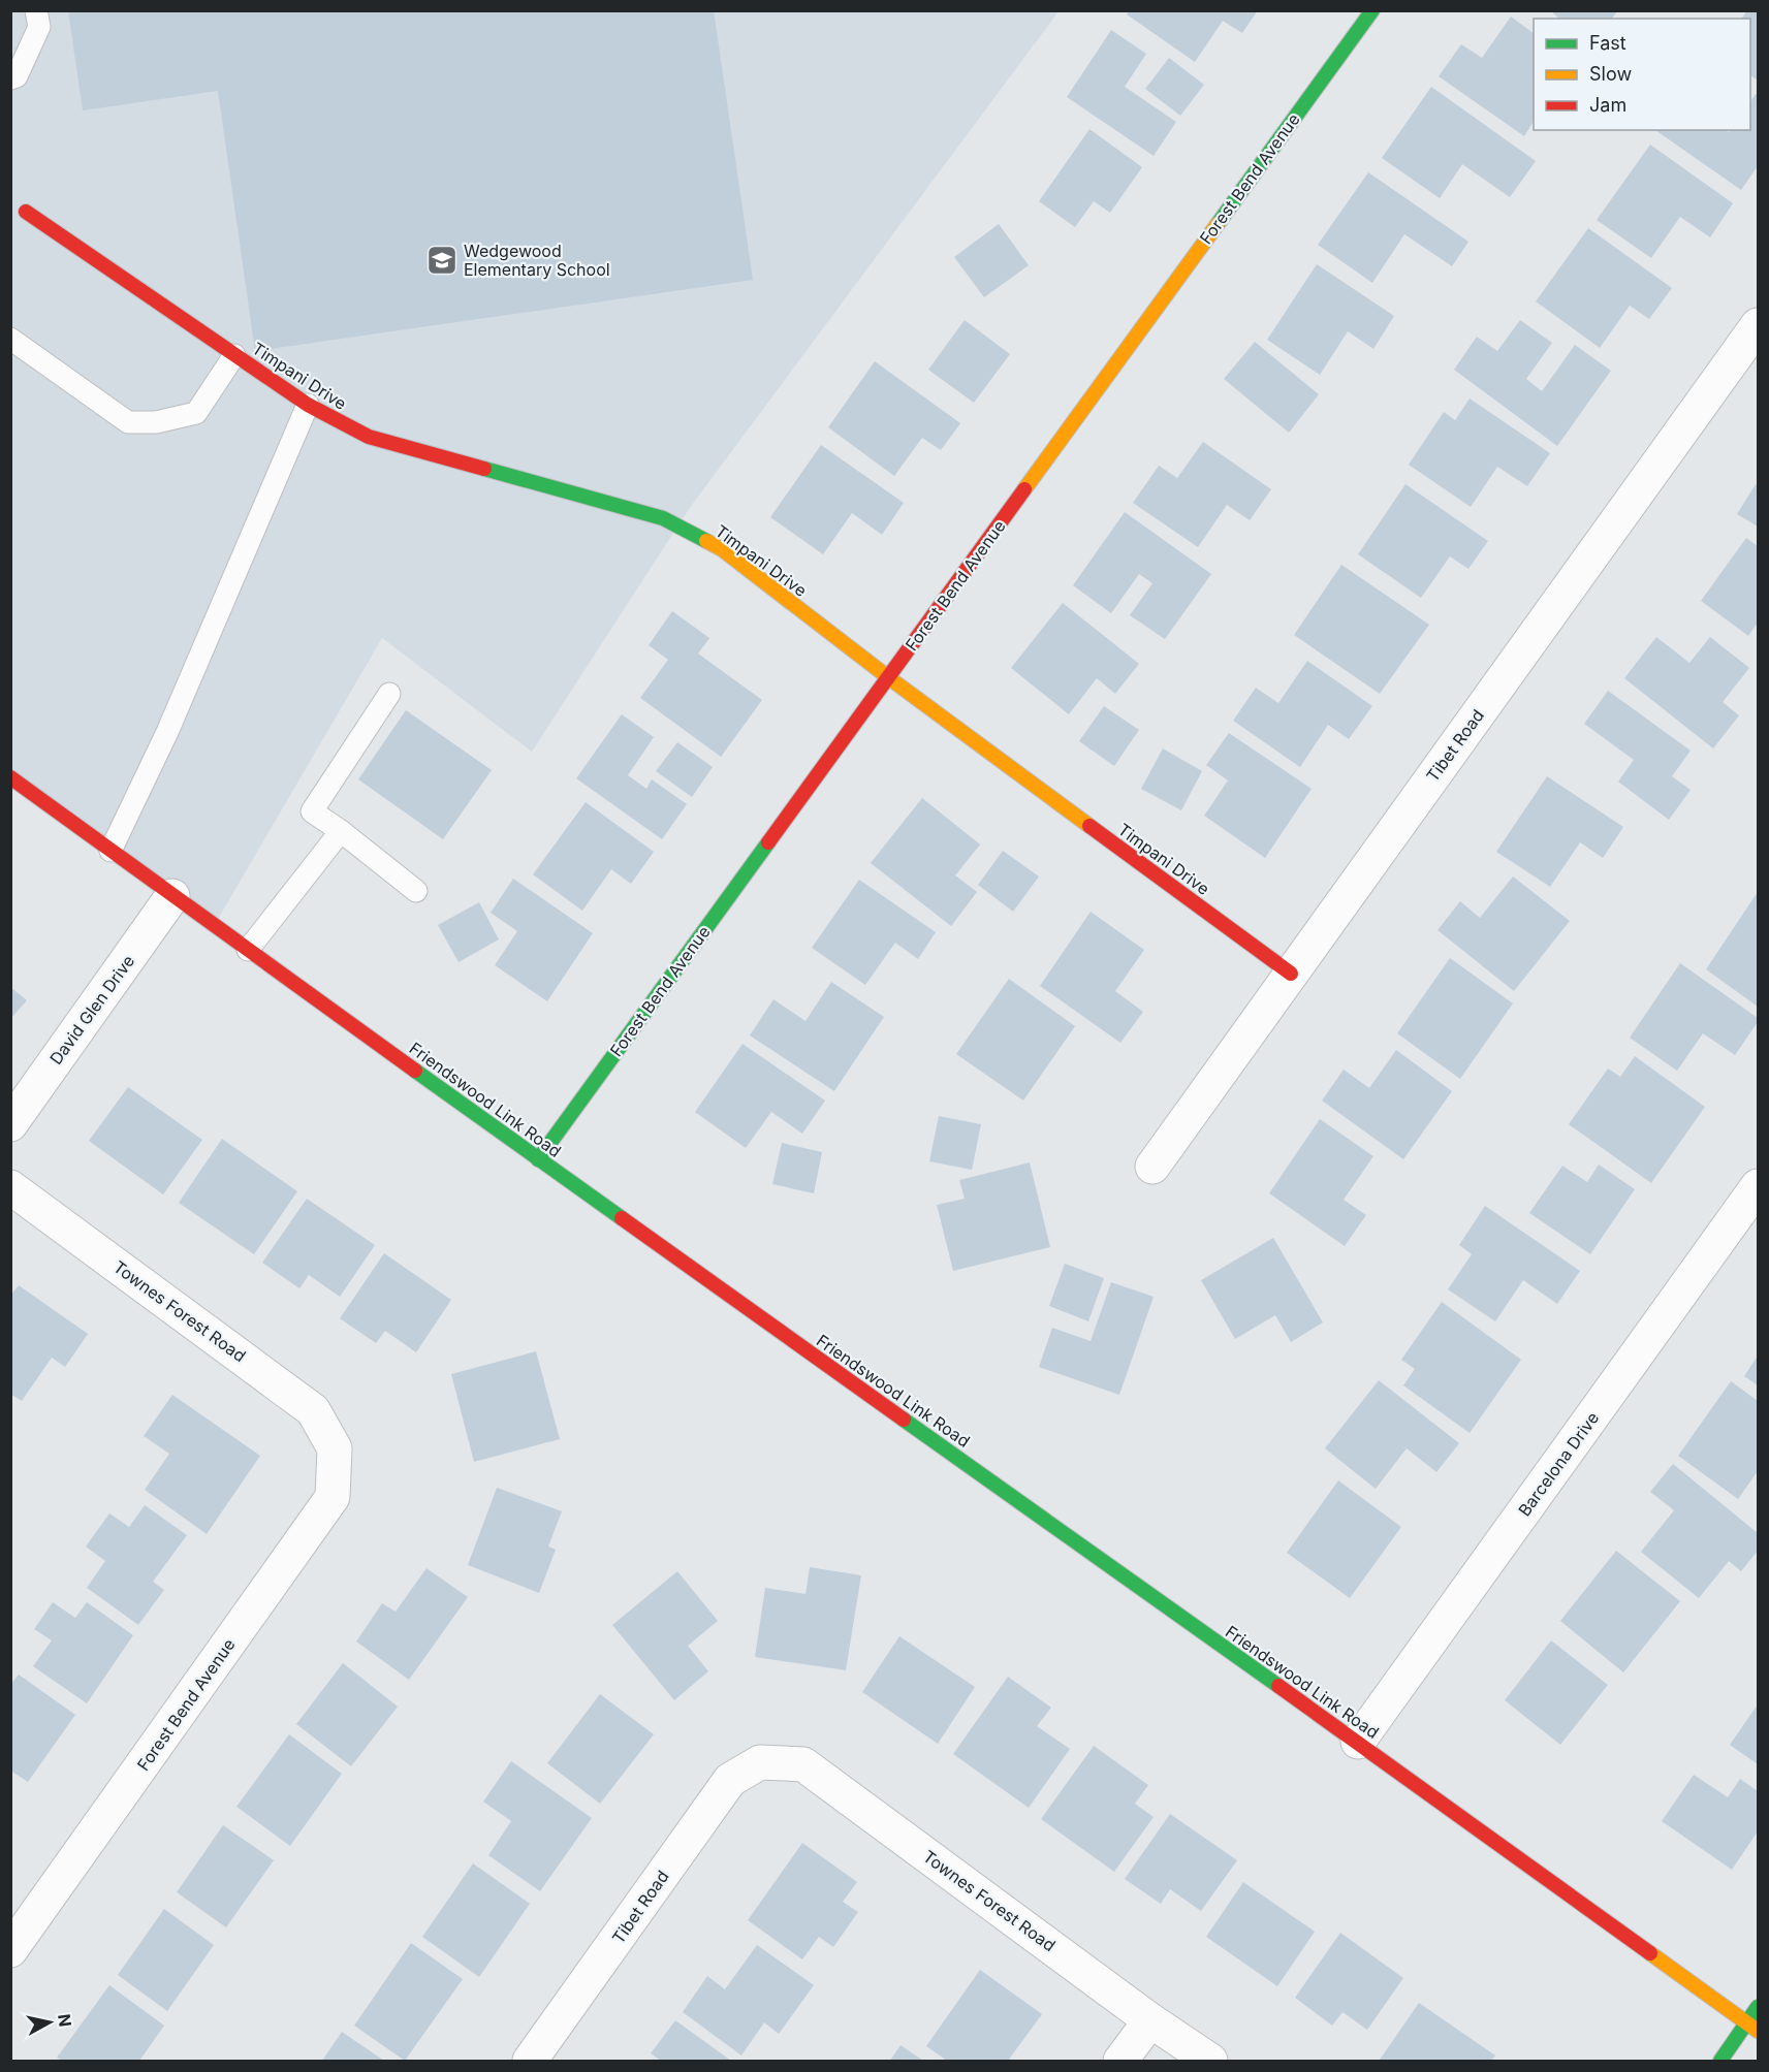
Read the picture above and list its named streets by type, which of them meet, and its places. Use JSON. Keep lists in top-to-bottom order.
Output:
{
  "streets": {
    "street": [
      "Forest Bend Avenue",
      "Timpani Drive",
      "Tibet Road",
      "David Glen Drive",
      "Friendswood Link Road",
      "Townes Forest Road",
      "Barcelona Drive"
    ]
  },
  "crossings": [
    ["Forest Bend Avenue", "Timpani Drive"],
    ["Forest Bend Avenue", "Friendswood Link Road"],
    ["Forest Bend Avenue", "Townes Forest Road"],
    ["Timpani Drive", "Tibet Road"],
    ["Tibet Road", "Townes Forest Road"],
    ["David Glen Drive", "Friendswood Link Road"],
    ["Friendswood Link Road", "Barcelona Drive"]
  ],
  "places": {
    "school or university": ["Wedgewood Elementary School"]
  },
  "legend": ["Fast", "Slow", "Jam"],
  "north": "right"
}
